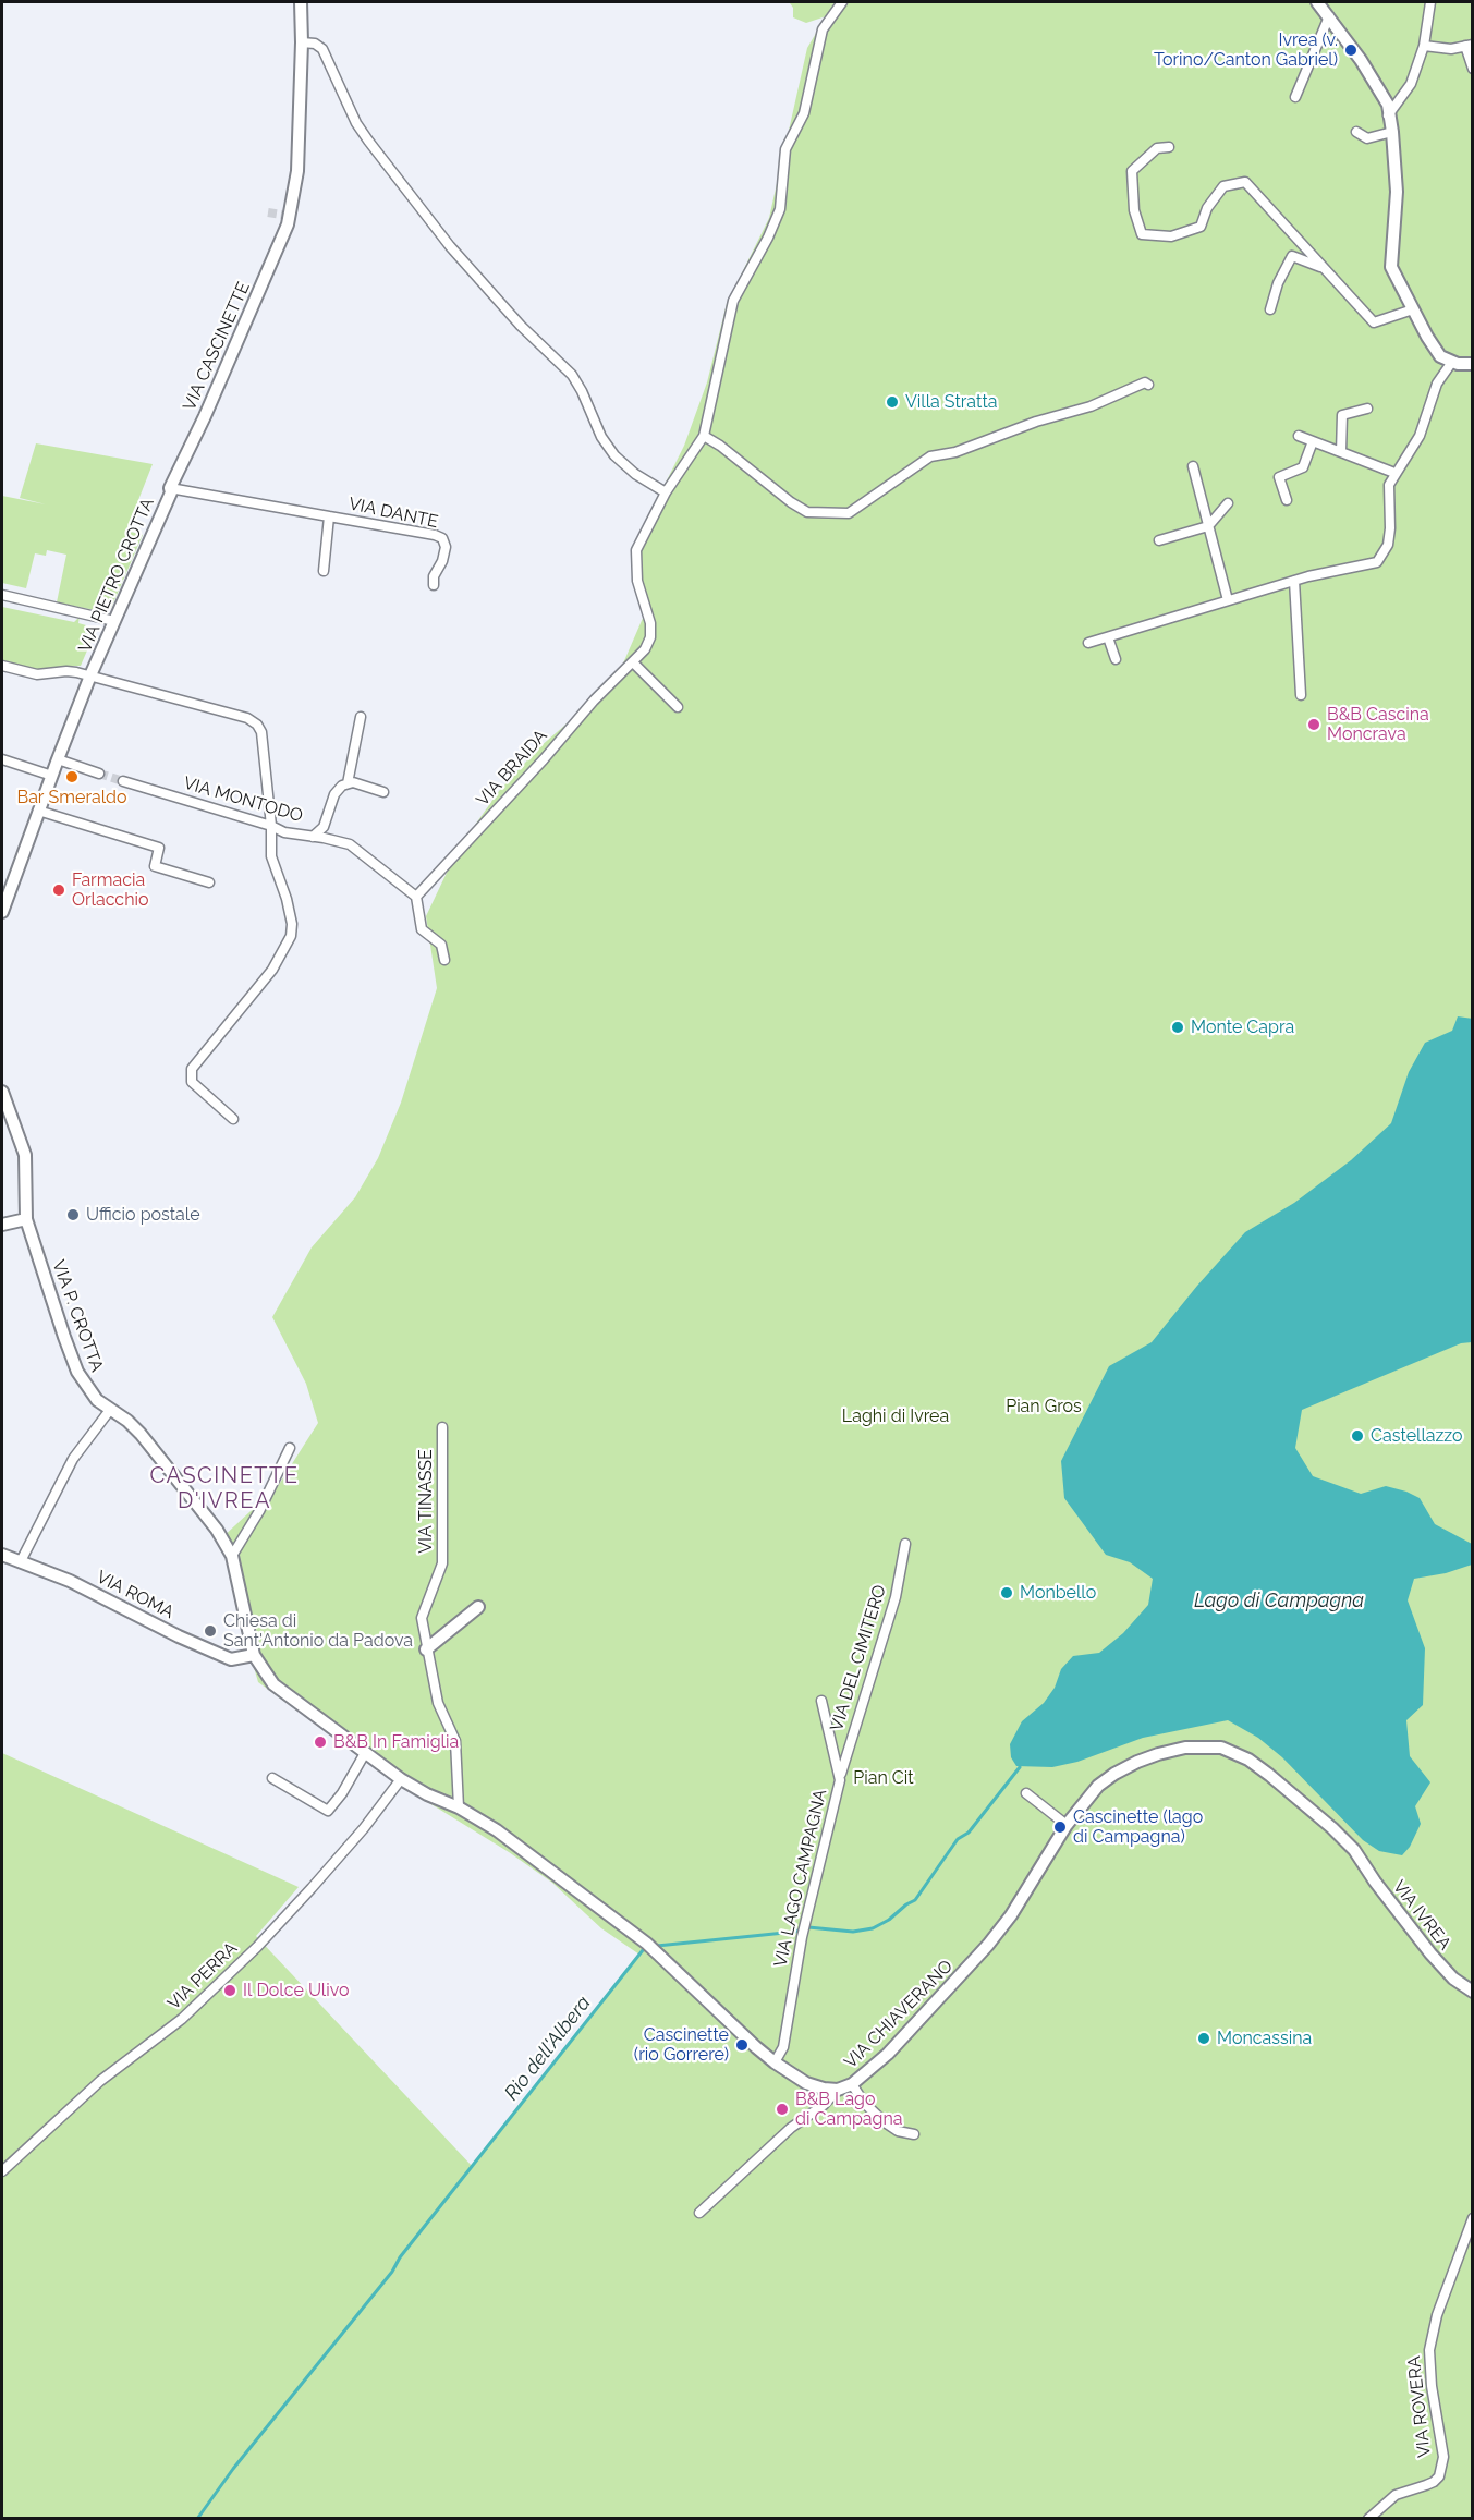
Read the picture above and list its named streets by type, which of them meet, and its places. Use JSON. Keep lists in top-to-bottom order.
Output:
{
  "streets": {
    "street": [
      "VIA CASCINETTE",
      "VIA DANTE",
      "VIA PIETRO CROTTA",
      "VIA BRAIDA",
      "VIA MONTODO",
      "VIA P. CROTTA",
      "VIA TINASSE",
      "VIA ROMA",
      "VIA DEL CIMITERO",
      "VIA LAGO CAMPAGNA",
      "VIA IVREA",
      "VIA PERRA",
      "VIA CHIAVERANO",
      "VIA ROVERA"
    ]
  },
  "crossings": [
    ["VIA CASCINETTE", "VIA DANTE"],
    ["VIA CASCINETTE", "VIA PIETRO CROTTA"],
    ["VIA DANTE", "VIA PIETRO CROTTA"],
    ["VIA PIETRO CROTTA", "VIA MONTODO"],
    ["VIA BRAIDA", "VIA MONTODO"],
    ["VIA P. CROTTA", "VIA ROMA"],
    ["VIA P. CROTTA", "VIA CHIAVERANO"],
    ["VIA TINASSE", "VIA CHIAVERANO"],
    ["VIA ROMA", "VIA CHIAVERANO"],
    ["VIA DEL CIMITERO", "VIA LAGO CAMPAGNA"],
    ["VIA LAGO CAMPAGNA", "VIA CHIAVERANO"],
    ["VIA IVREA", "VIA CHIAVERANO"],
    ["VIA PERRA", "VIA CHIAVERANO"]
  ],
  "districts": ["CASCINETTE D'IVREA"],
  "water": ["Lago di Campagna", "Rio dell'Albera"],
  "parks": ["Pian Gros", "Laghi di Ivrea", "Pian Cit"],
  "places": [
    "Ivrea (v. Torino/Canton Gabriel)",
    "Villa Stratta",
    "B&B Cascina Moncrava",
    "Bar Smeraldo",
    "Farmacia Orlacchio",
    "Monte Capra",
    "Ufficio postale",
    "Castellazzo",
    "Monbello",
    "Chiesa di Sant'Antonio da Padova",
    "B&B In Famiglia",
    "Cascinette (lago di Campagna)",
    "Il Dolce Ulivo",
    "Moncassina",
    "Cascinette (rio Gorrere)",
    "B&B Lago di Campagna"
  ]
}
